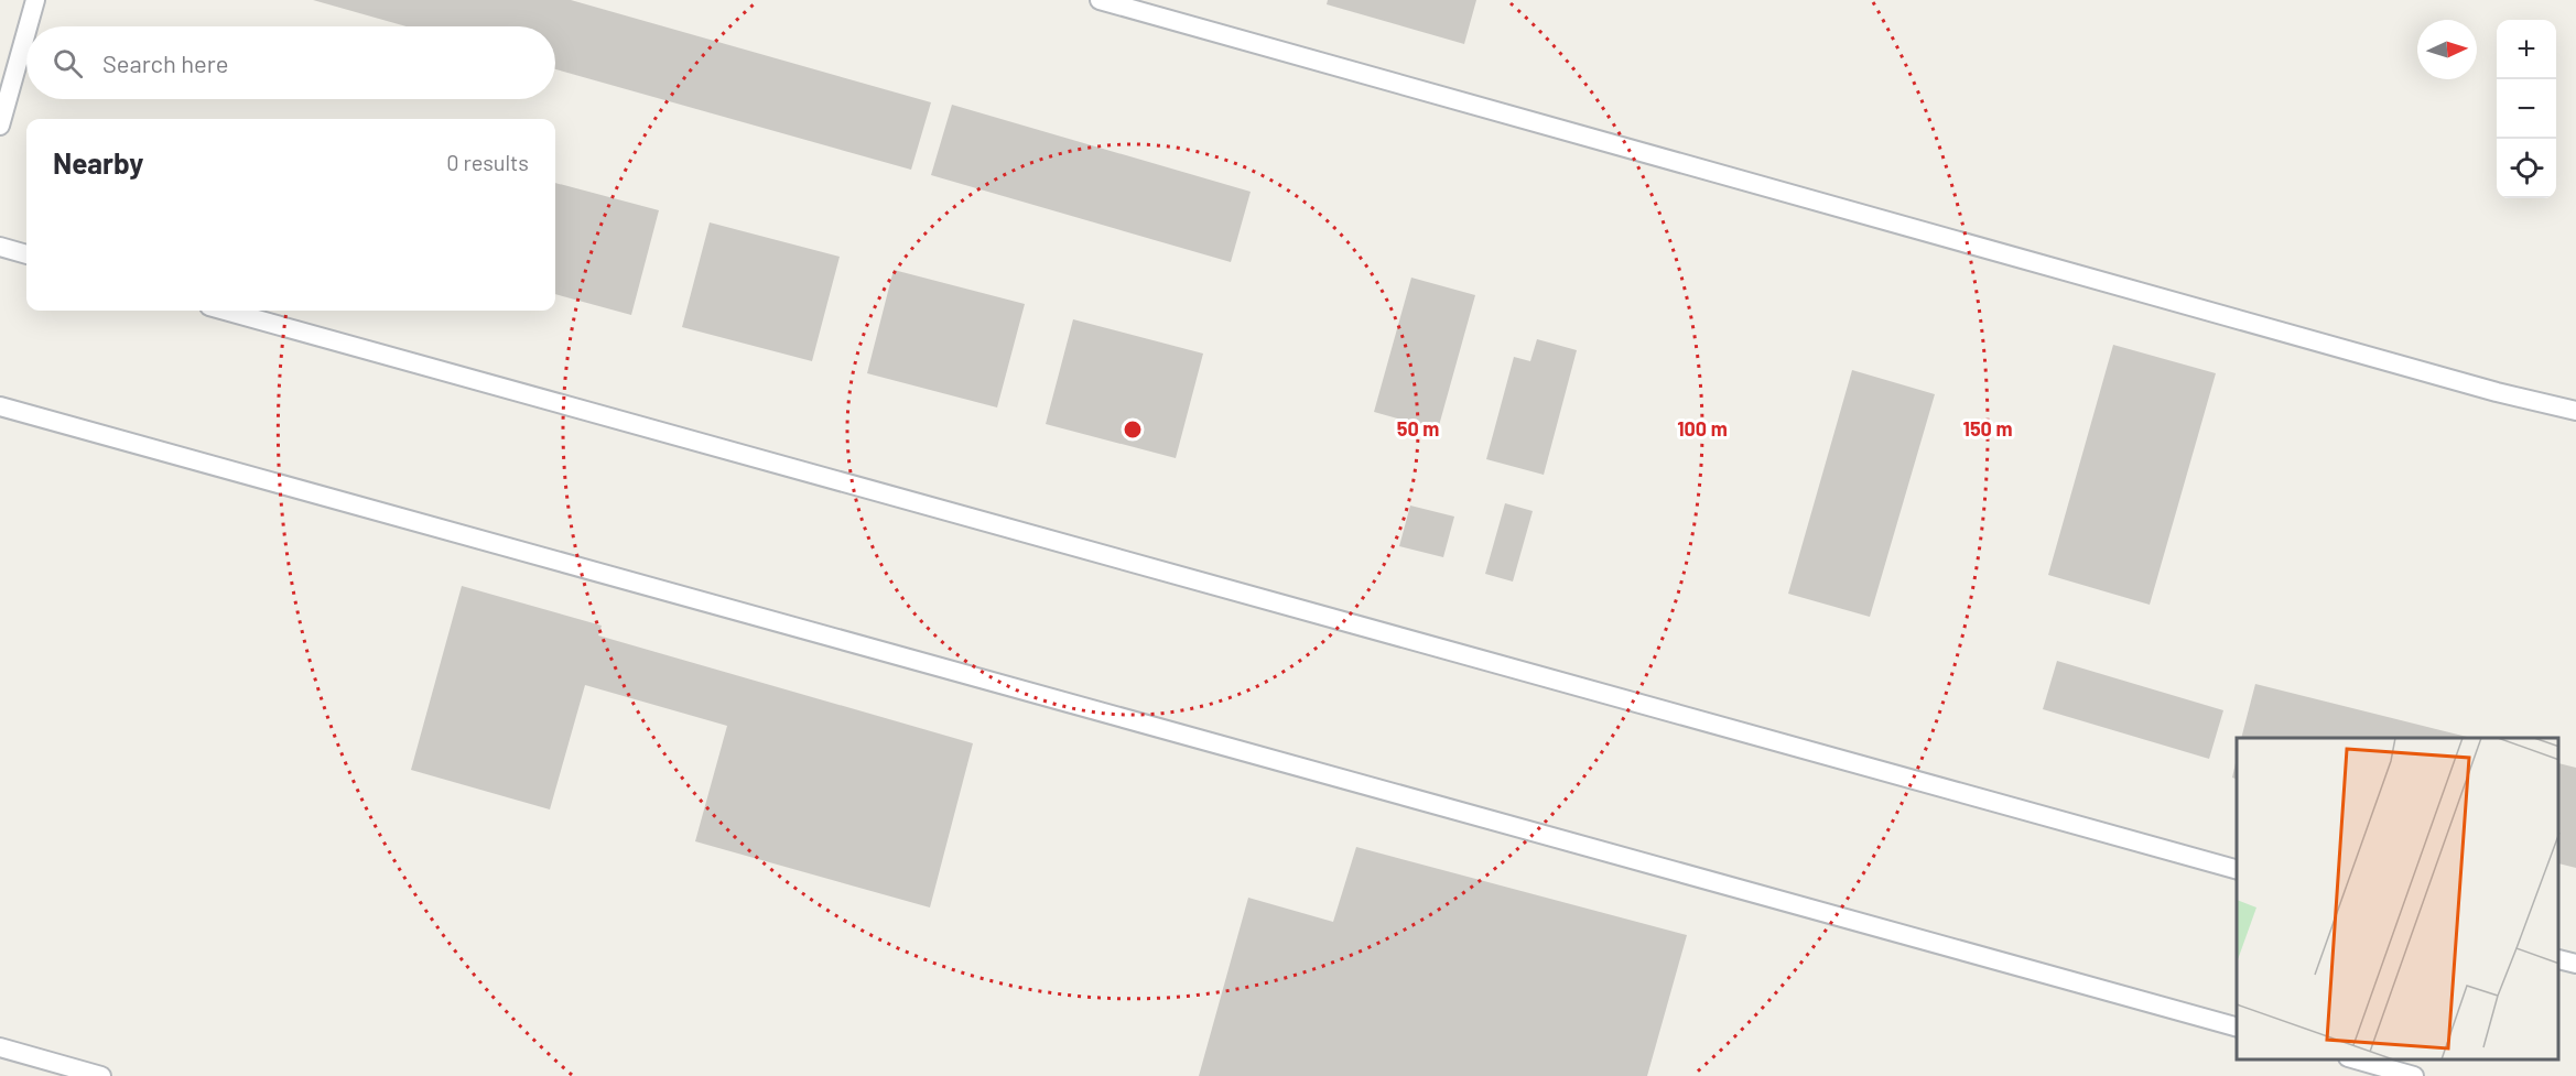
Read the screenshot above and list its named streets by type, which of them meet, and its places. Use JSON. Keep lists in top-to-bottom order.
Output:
{
  "north": "right",
  "page": {
    "map_buttons": ["+", "−"],
    "search": "Search here",
    "heading": ["Nearby", "0 results"]
  },
  "rings": ["50 m", "100 m", "150 m"]
}
